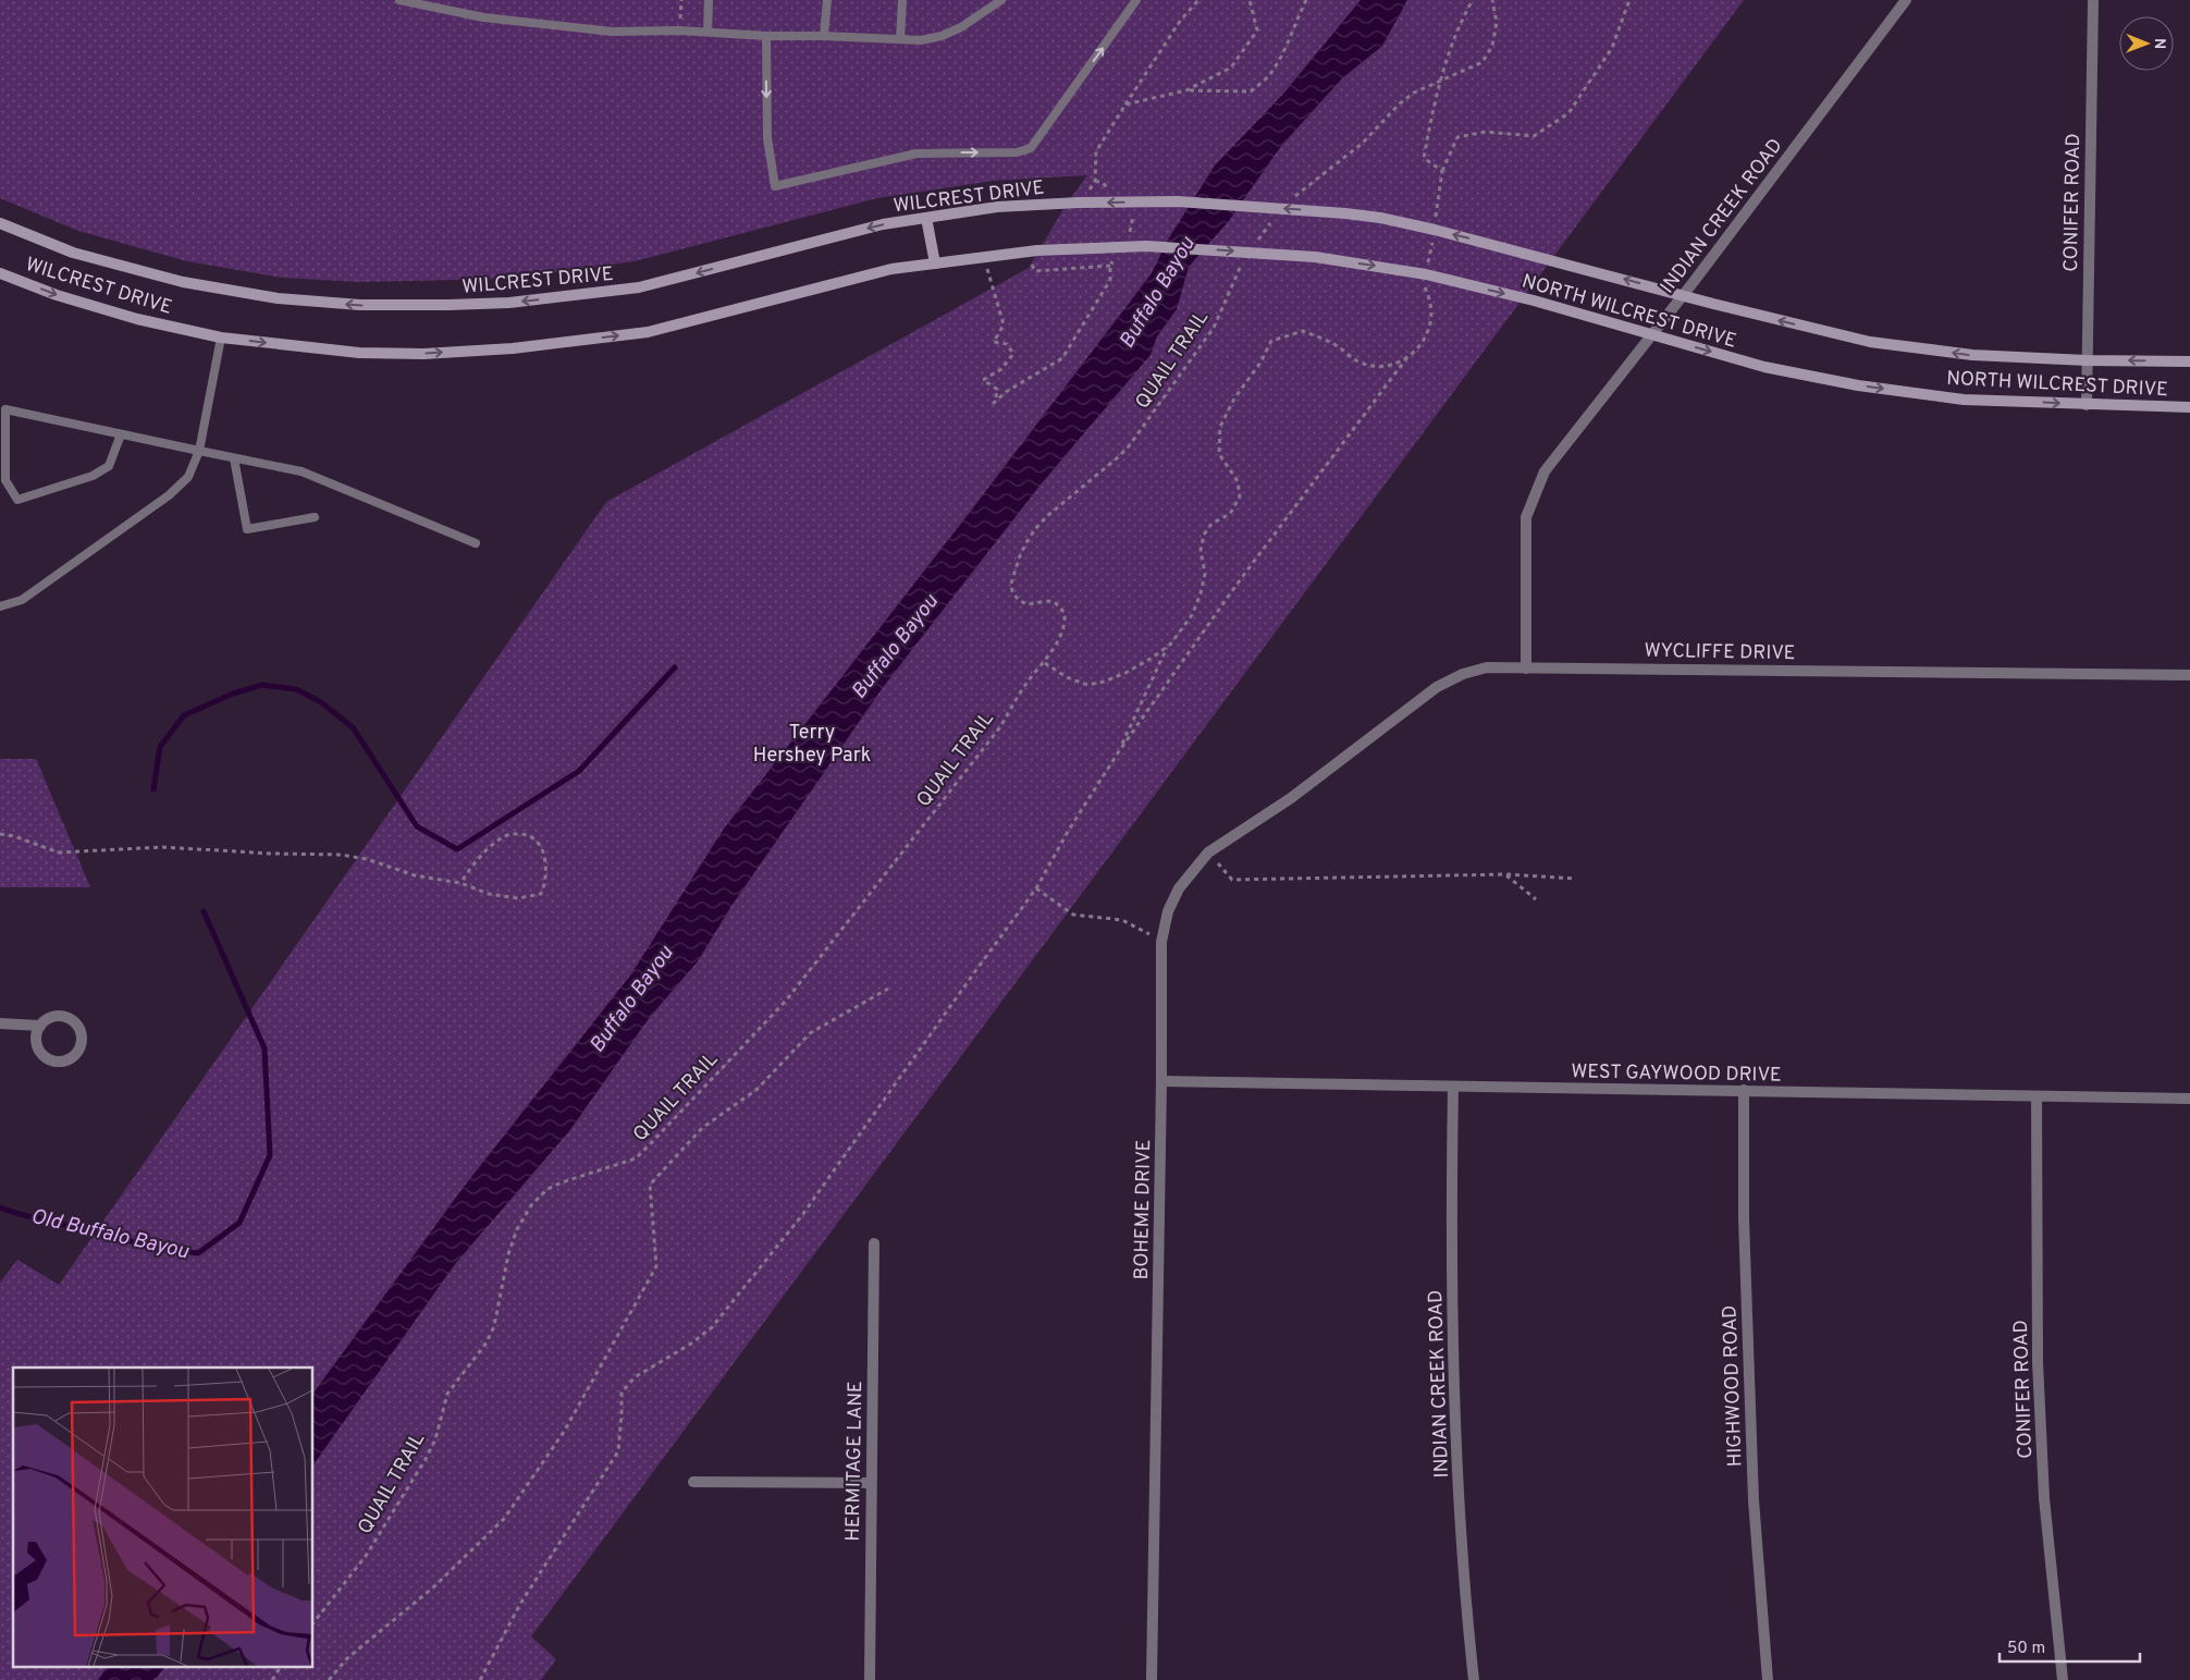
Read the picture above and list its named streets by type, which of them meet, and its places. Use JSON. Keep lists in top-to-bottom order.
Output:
{
  "streets": {
    "main road": ["WILCREST DRIVE", "NORTH WILCREST DRIVE"],
    "street": [
      "CONIFER ROAD",
      "INDIAN CREEK ROAD",
      "WYCLIFFE DRIVE",
      "WEST GAYWOOD DRIVE",
      "BOHEME DRIVE",
      "HIGHWOOD ROAD",
      "HERMITAGE LANE"
    ],
    "path": ["QUAIL TRAIL"]
  },
  "crossings": [
    ["WILCREST DRIVE", "NORTH WILCREST DRIVE"],
    ["CONIFER ROAD", "NORTH WILCREST DRIVE"],
    ["CONIFER ROAD", "WEST GAYWOOD DRIVE"],
    ["INDIAN CREEK ROAD", "NORTH WILCREST DRIVE"],
    ["INDIAN CREEK ROAD", "WYCLIFFE DRIVE"],
    ["INDIAN CREEK ROAD", "WEST GAYWOOD DRIVE"],
    ["WYCLIFFE DRIVE", "BOHEME DRIVE"],
    ["WEST GAYWOOD DRIVE", "BOHEME DRIVE"],
    ["WEST GAYWOOD DRIVE", "HIGHWOOD ROAD"]
  ],
  "water": ["Buffalo Bayou", "Old Buffalo Bayou"],
  "parks": ["Terry Hershey Park"],
  "scale_bar": "50 m",
  "north": "right"
}
